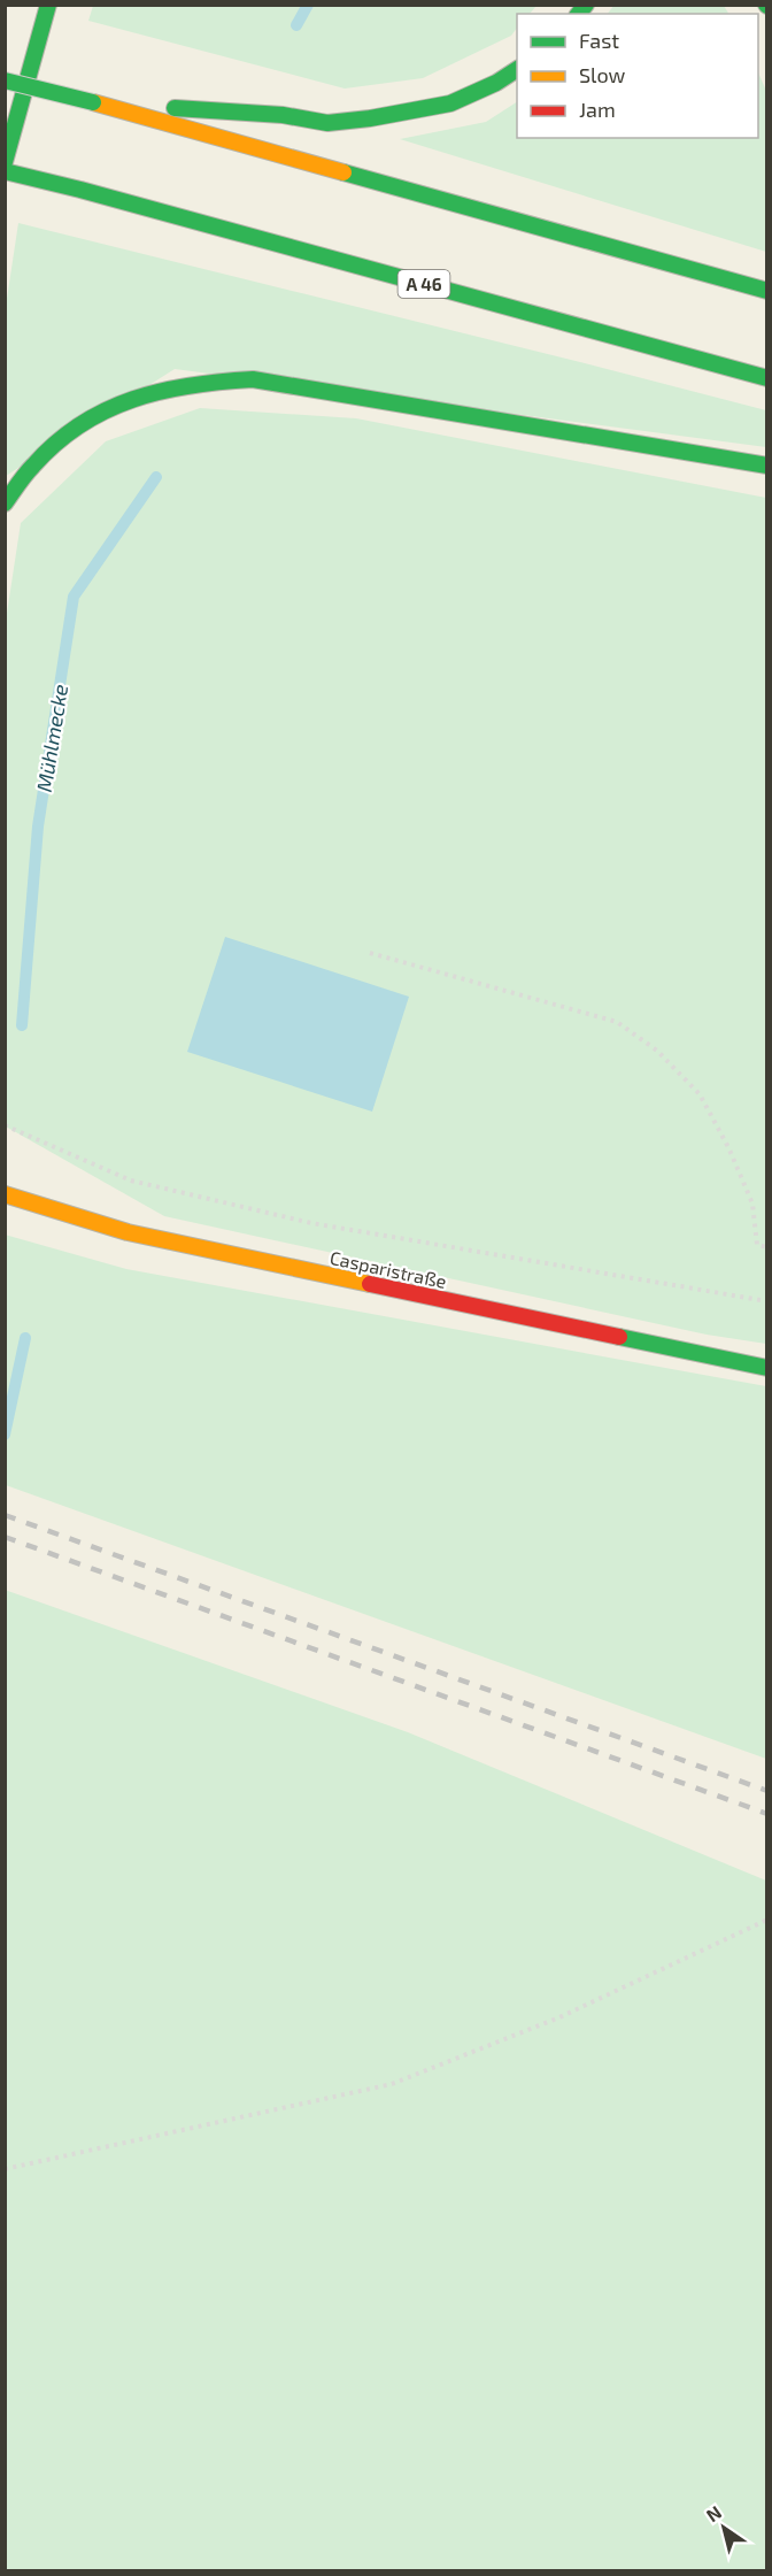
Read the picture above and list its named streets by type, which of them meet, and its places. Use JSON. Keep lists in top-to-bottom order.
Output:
{
  "streets": {
    "main road": ["A 46", "Casparistraße"]
  },
  "water": ["Mühlmecke"],
  "legend": ["Fast", "Slow", "Jam"],
  "north": "top left"
}
